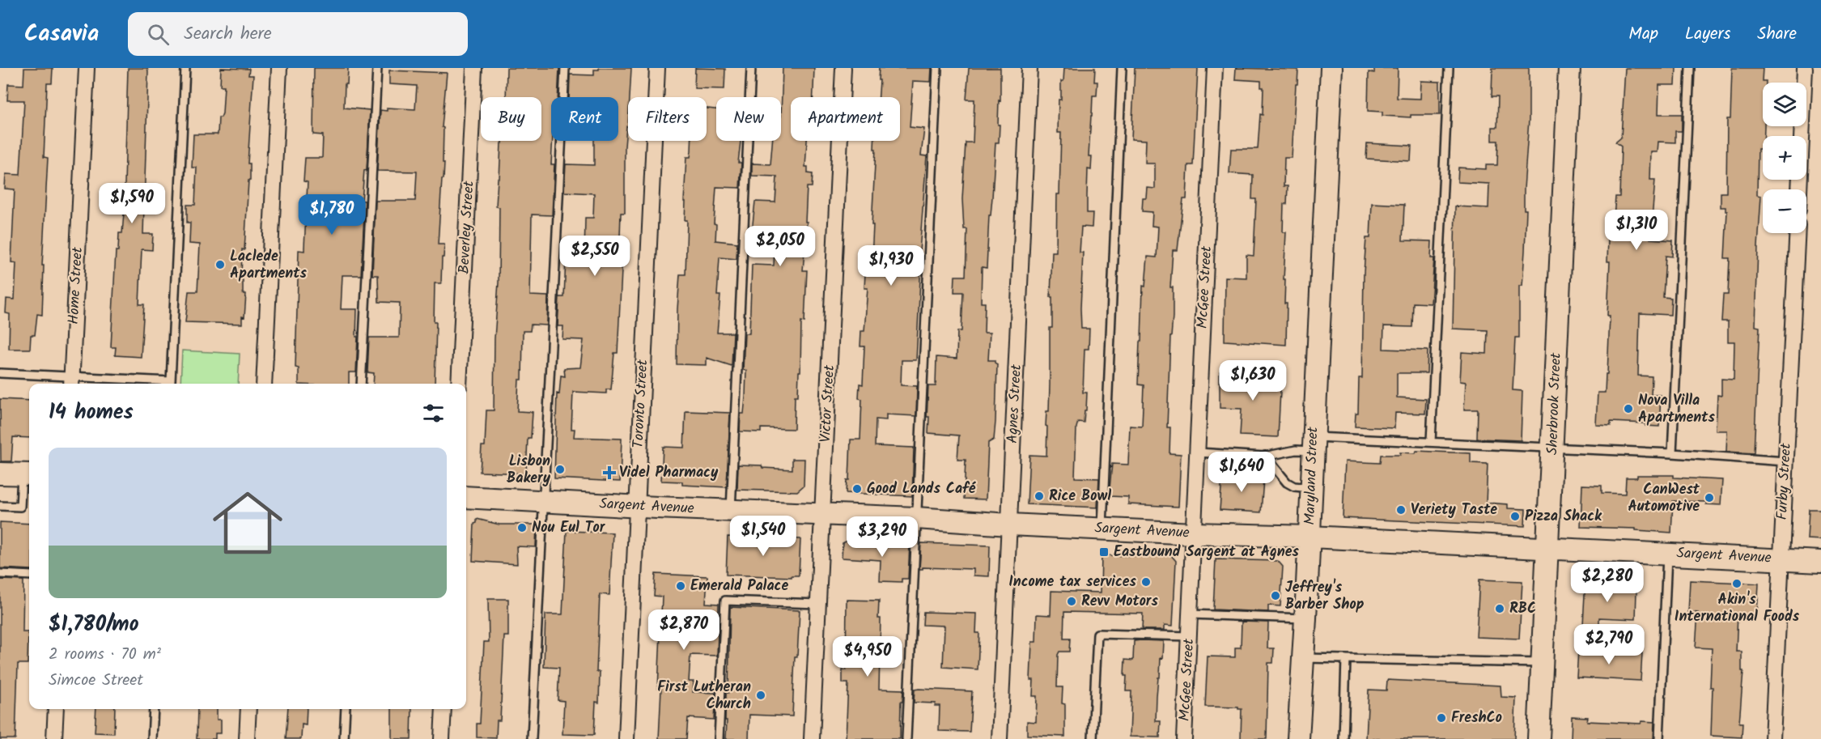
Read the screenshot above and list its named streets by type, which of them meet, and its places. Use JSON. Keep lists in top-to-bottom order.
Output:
{
  "streets": {
    "main road": ["Sherbrook Street", "Maryland Street", "Sargent Avenue"],
    "street": [
      "Beverley Street",
      "Home Street",
      "McGee Street",
      "Toronto Street",
      "Victor Street",
      "Agnes Street",
      "Furby Street"
    ]
  },
  "crossings": [
    ["McGee Street", "Sargent Avenue"],
    ["Toronto Street", "Sargent Avenue"],
    ["Victor Street", "Sargent Avenue"],
    ["Agnes Street", "Sargent Avenue"],
    ["Sherbrook Street", "Sargent Avenue"],
    ["Maryland Street", "Sargent Avenue"],
    ["Furby Street", "Sargent Avenue"]
  ],
  "places": {
    "other": [
      "Laclede Apartments",
      "Nova Villa Apartments",
      "Lisbon Bakery",
      "Good Lands Café",
      "Rice Bowl",
      "CanWest Automotive",
      "Veriety Taste",
      "Pizza Shack",
      "Nou Eul Tor",
      "Income tax services",
      "Akin's International Foods",
      "Emerald Palace",
      "Jeffrey's Barber Shop",
      "Revv Motors",
      "RBC",
      "First Lutheran Church",
      "FreshCo"
    ],
    "health": ["Videl Pharmacy"],
    "transit": ["Eastbound Sargent at Agnes"]
  },
  "page": {
    "header": "Casavia",
    "search": "Search here",
    "nav": ["Map", "Layers", "Share"],
    "map_buttons": ["+", "−"],
    "chip": [
      "Buy",
      "Rent",
      "Filters",
      "New",
      "Apartment"
    ],
    "price": [
      "$1,590",
      "$1,780",
      "$1,310",
      "$2,050",
      "$2,550",
      "$1,930",
      "$1,630",
      "$1,640",
      "$1,540",
      "$3,290",
      "$2,280",
      "$2,870",
      "$2,790",
      "$4,950"
    ],
    "heading": "14 homes",
    "list": [
      {
        "name": "$1,780/mo",
        "note": "2 rooms · 70 m² · Simcoe Street"
      }
    ]
  }
}
